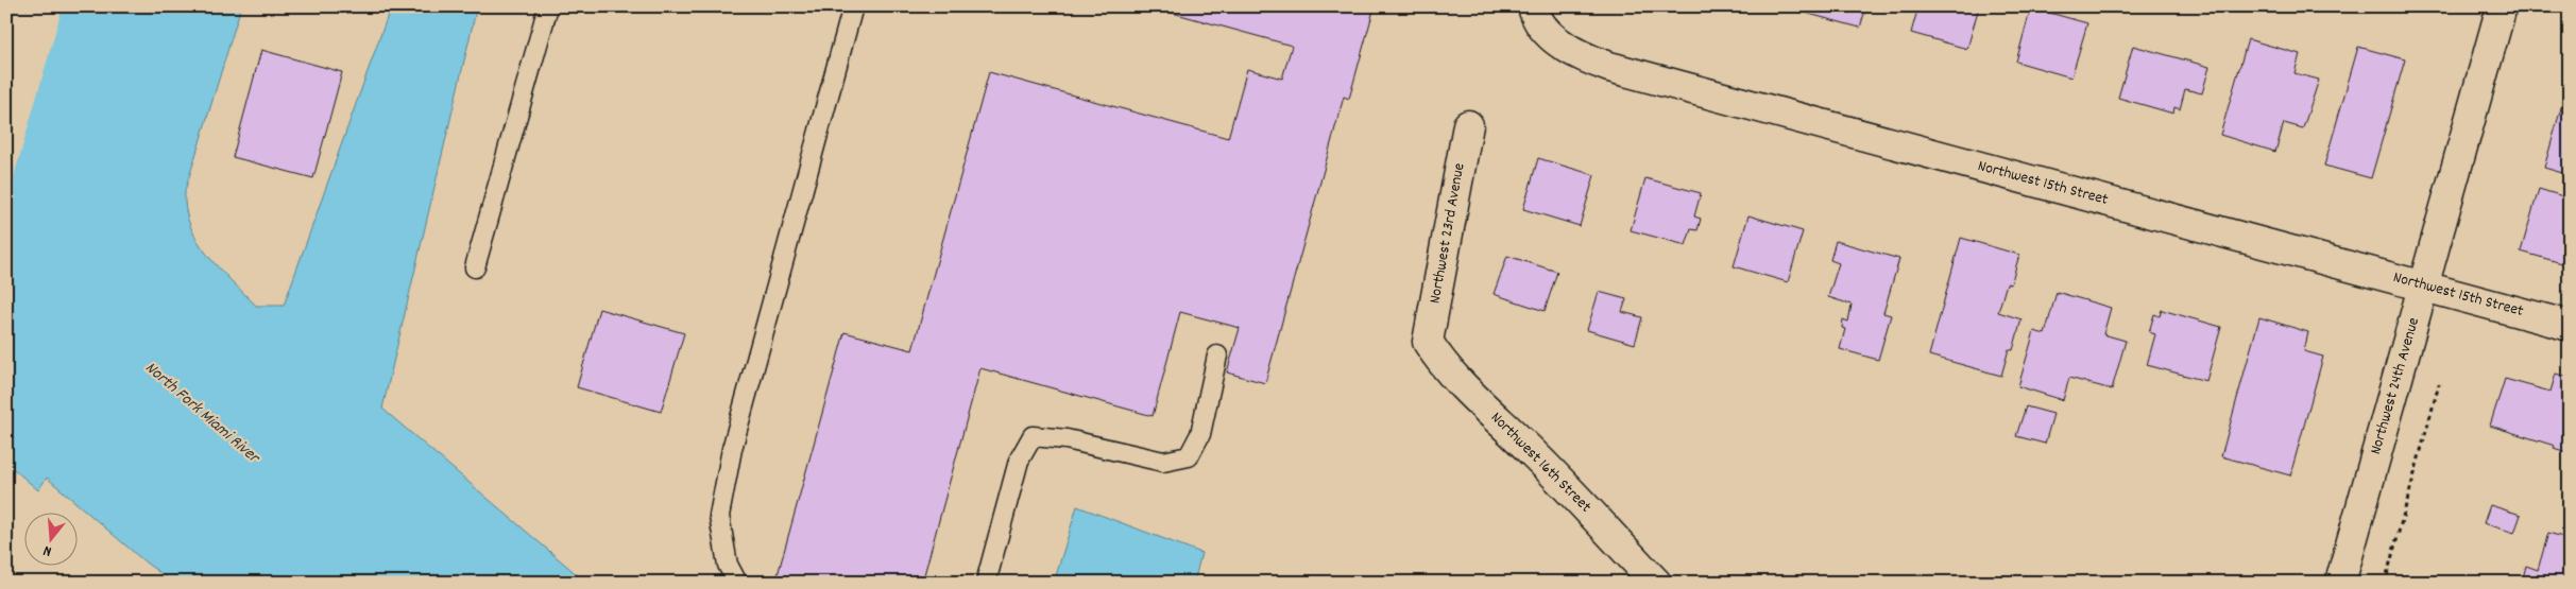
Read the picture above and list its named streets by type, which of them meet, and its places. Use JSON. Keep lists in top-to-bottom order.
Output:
{
  "streets": {
    "street": [
      "Northwest 15th Street",
      "Northwest 23rd Avenue",
      "Northwest 24th Avenue",
      "Northwest 16th Street"
    ]
  },
  "crossings": [
    ["Northwest 15th Street", "Northwest 24th Avenue"],
    ["Northwest 23rd Avenue", "Northwest 16th Street"]
  ],
  "water": ["North Fork Miami River"],
  "north": "bottom"
}
